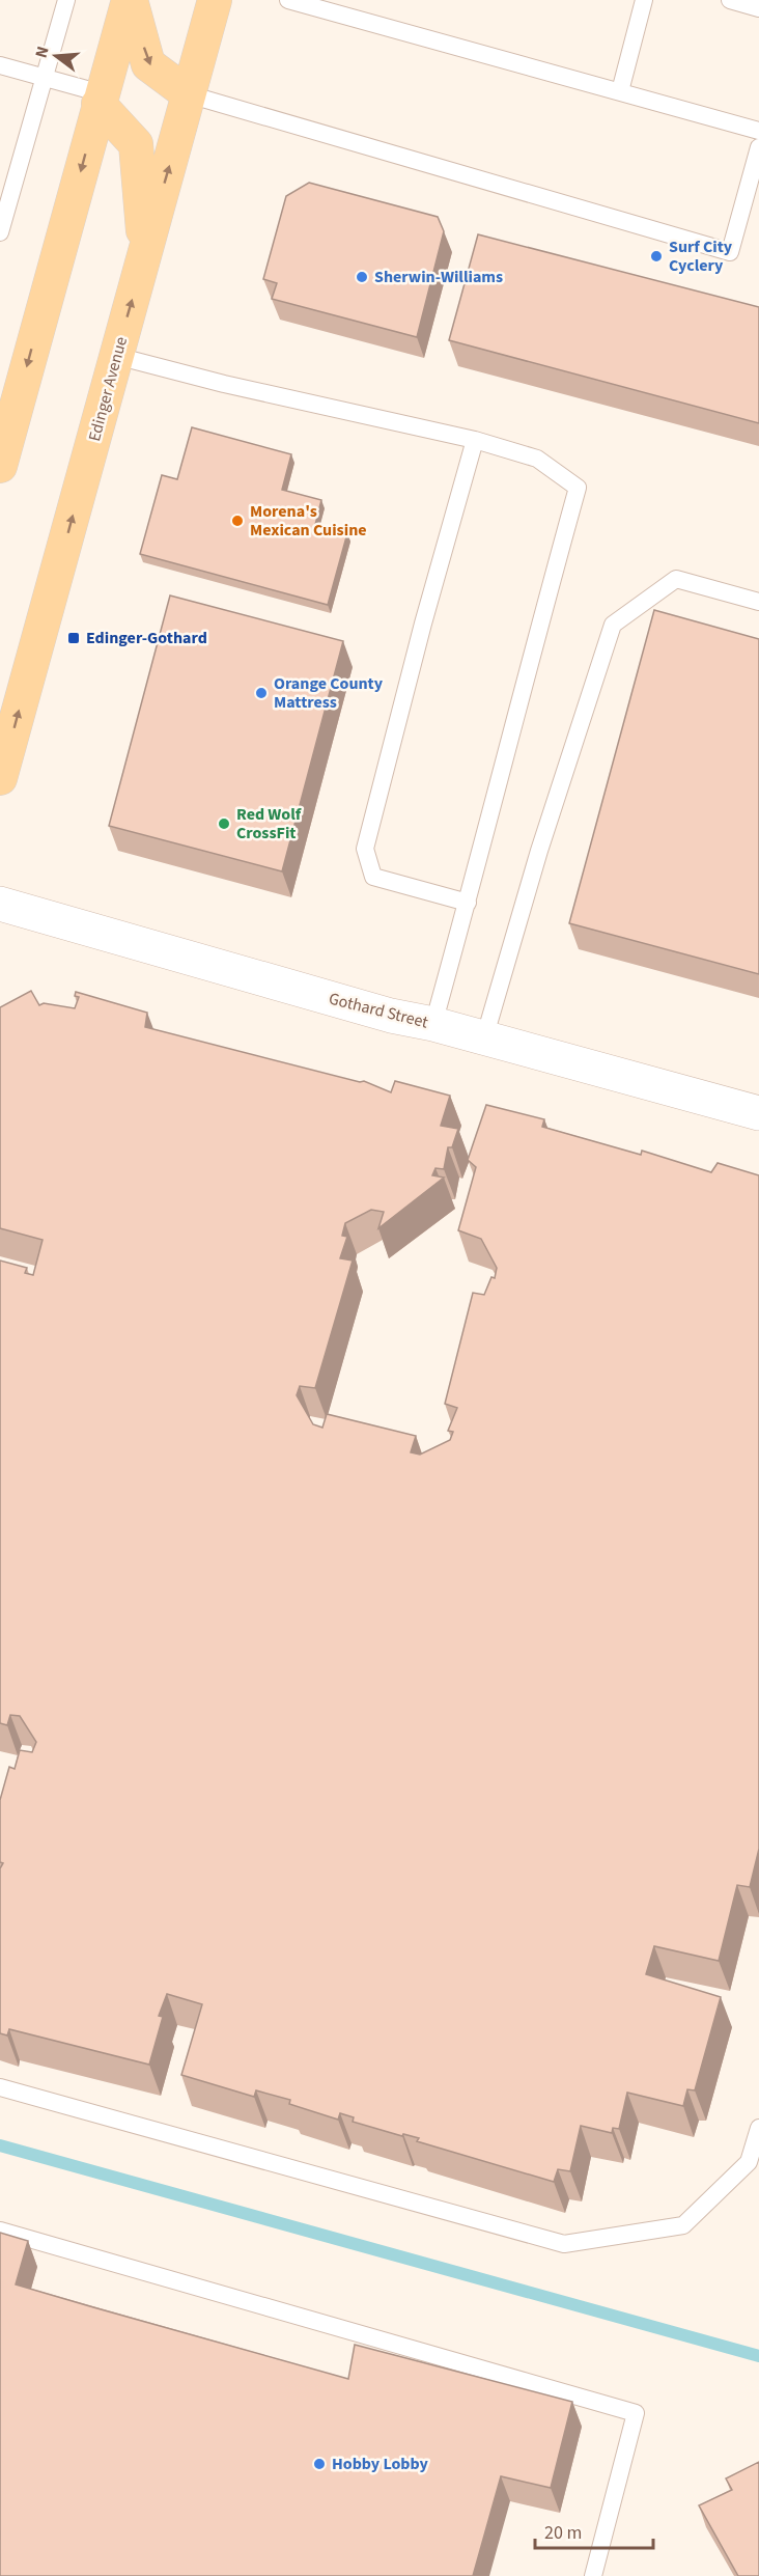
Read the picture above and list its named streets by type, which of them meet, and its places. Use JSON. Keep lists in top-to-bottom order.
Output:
{
  "streets": {
    "main road": ["Edinger Avenue"],
    "street": ["Gothard Street"]
  },
  "places": {
    "other": [
      "Surf City Cyclery",
      "Sherwin-Williams",
      "Morena's Mexican Cuisine",
      "Orange County Mattress",
      "Red Wolf CrossFit",
      "Hobby Lobby"
    ],
    "transit": ["Edinger-Gothard"]
  },
  "scale_bar": "20 m",
  "north": "left"
}
